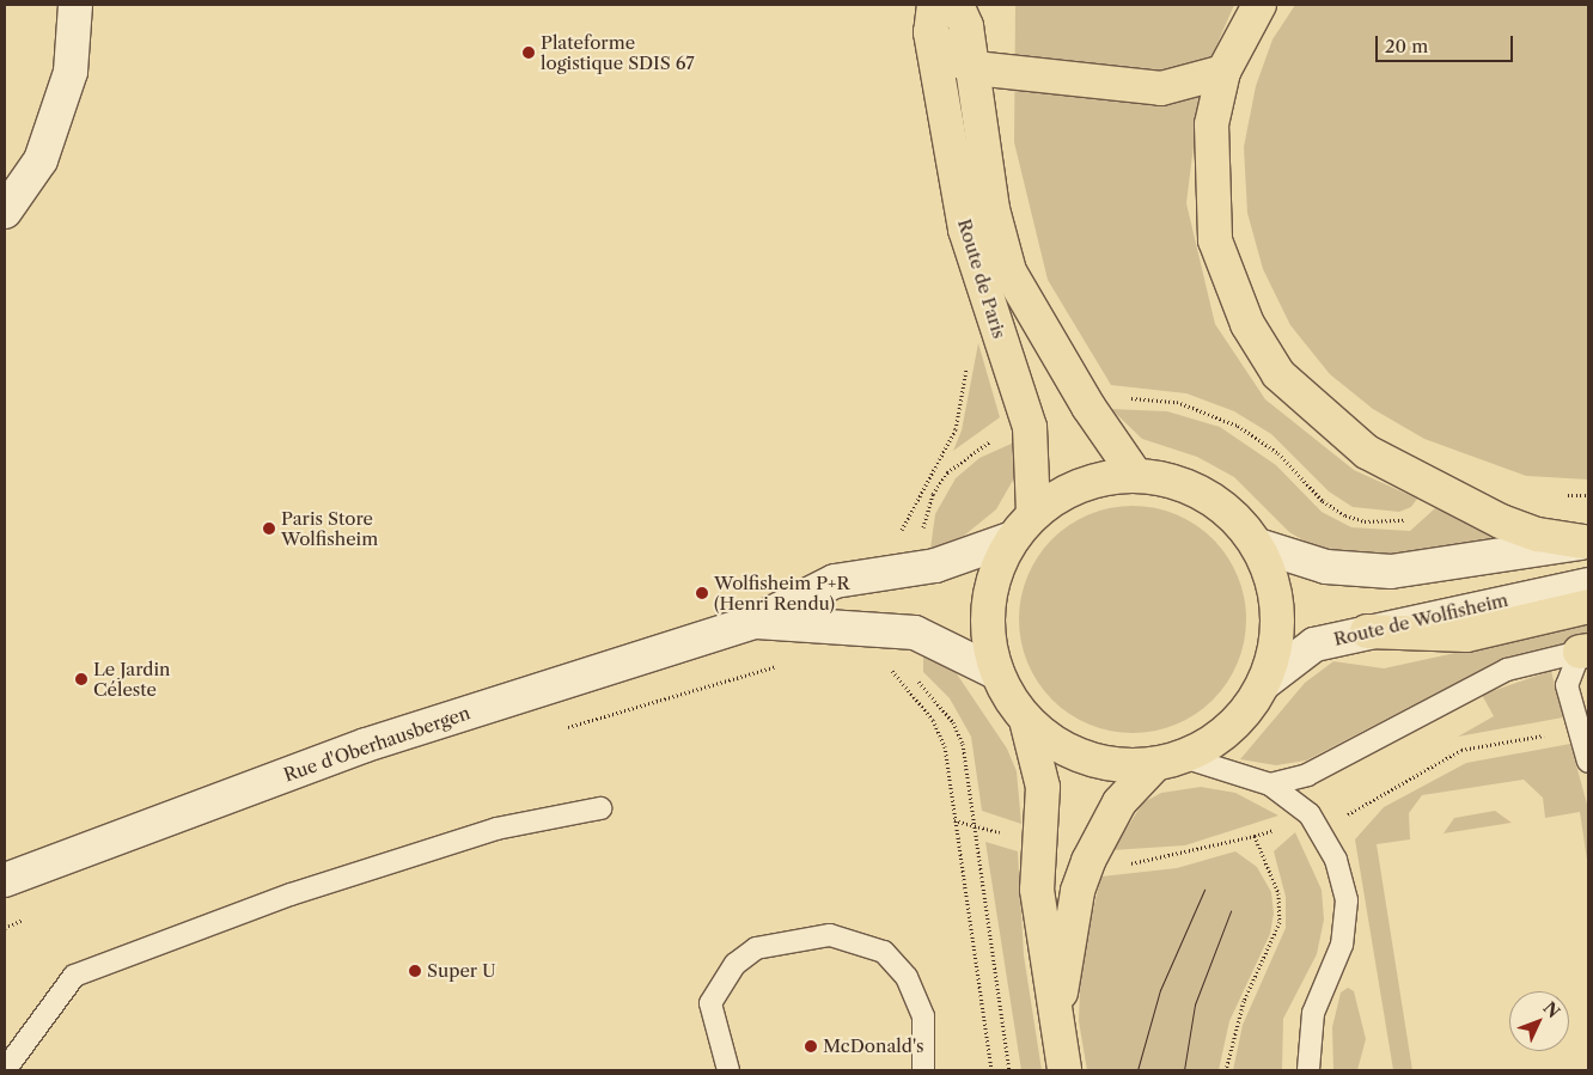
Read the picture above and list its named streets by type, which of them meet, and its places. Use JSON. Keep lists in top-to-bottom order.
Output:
{
  "streets": {
    "main road": ["Route de Paris", "Route de Wolfisheim", "Rue d'Oberhausbergen"]
  },
  "crossings": [
    ["Route de Paris", "Rue d'Oberhausbergen"]
  ],
  "places": [
    "Plateforme logistique SDIS 67",
    "Paris Store Wolfisheim",
    "Wolfisheim P+R (Henri Rendu)",
    "Le Jardin Céleste",
    "Super U",
    "McDonald's"
  ],
  "scale_bar": "20 m",
  "north": "top right"
}
